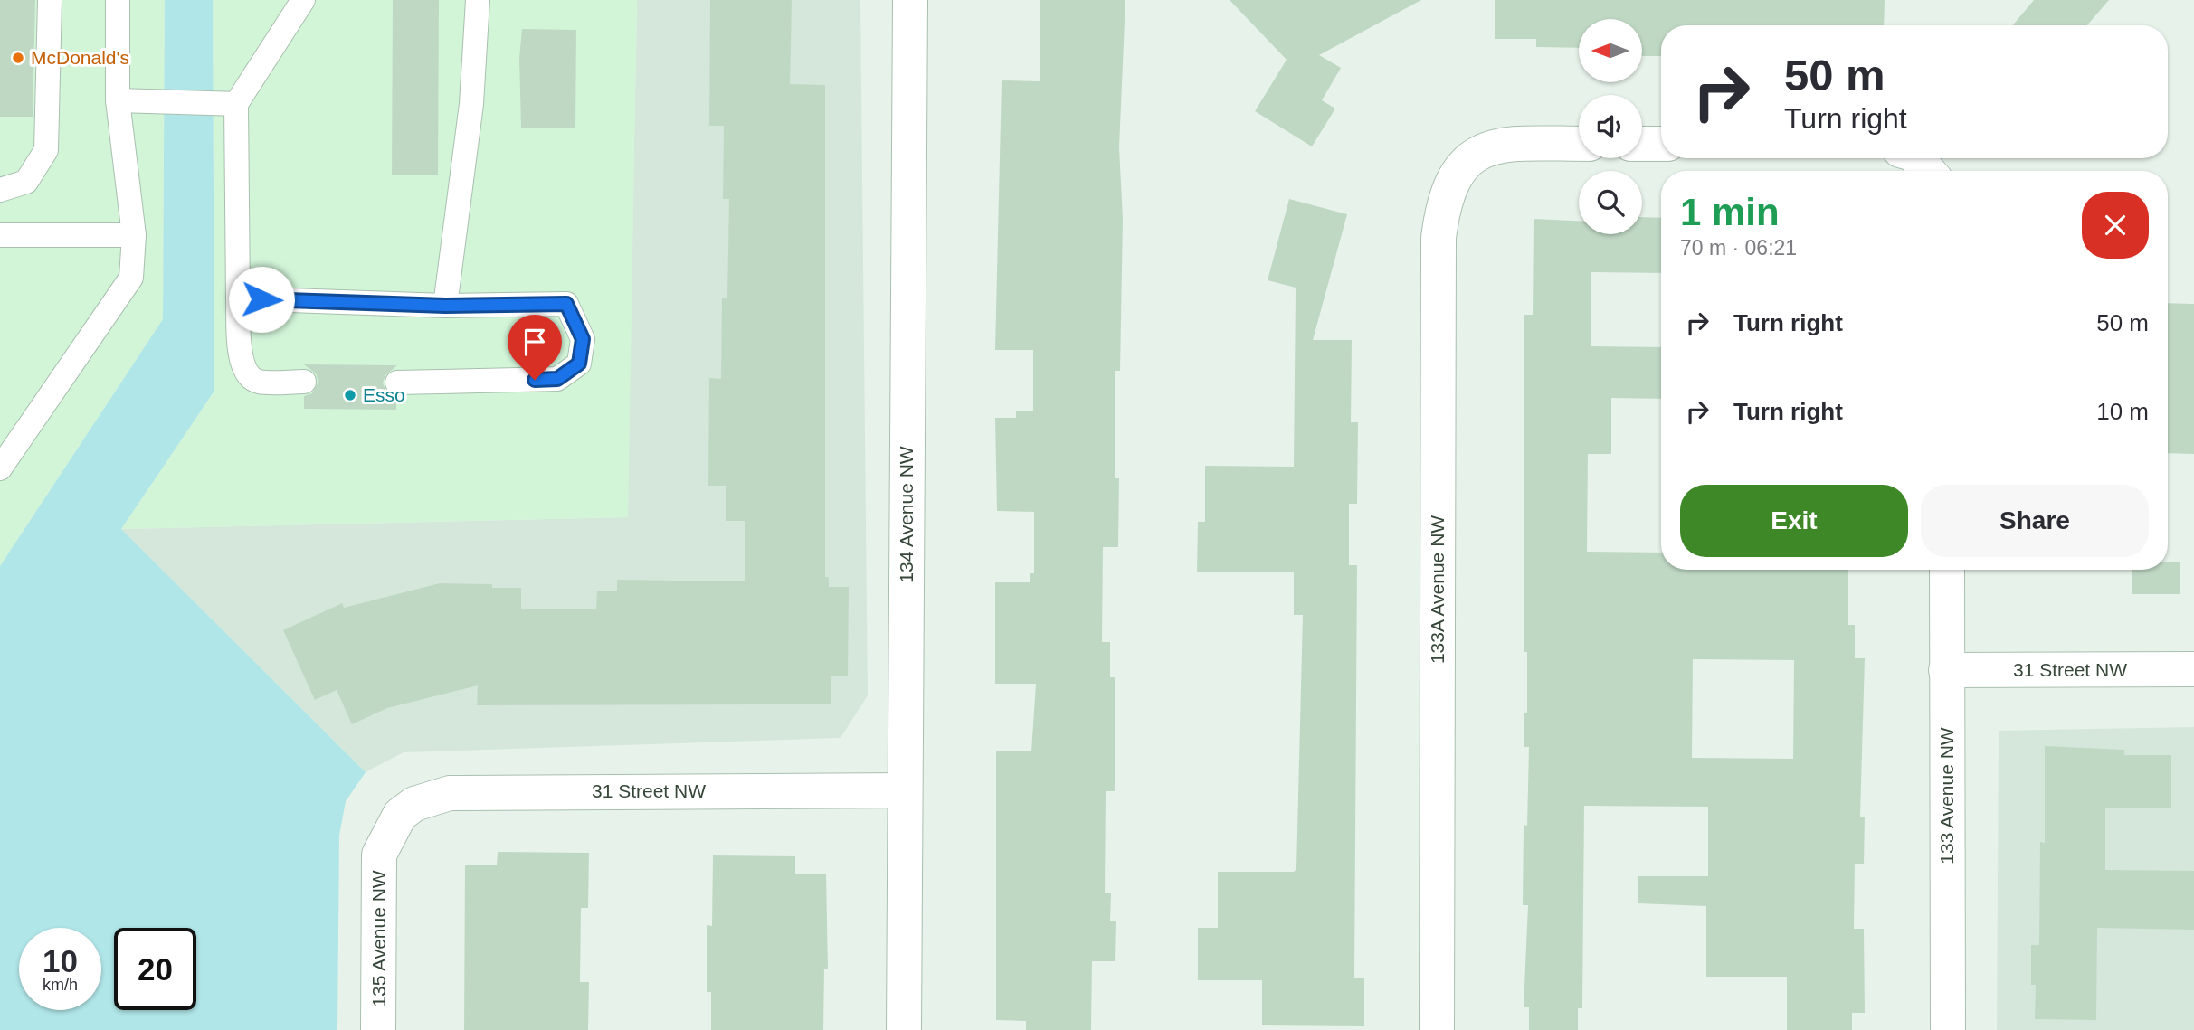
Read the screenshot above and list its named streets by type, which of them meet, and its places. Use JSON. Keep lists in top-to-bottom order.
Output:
{
  "streets": {
    "street": [
      "134 Avenue NW",
      "133A Avenue NW",
      "31 Street NW",
      "133 Avenue NW",
      "135 Avenue NW"
    ]
  },
  "crossings": [
    ["134 Avenue NW", "31 Street NW"],
    ["31 Street NW", "133 Avenue NW"],
    ["31 Street NW", "135 Avenue NW"]
  ],
  "places": ["McDonald's", "Esso"],
  "north": "left",
  "page": {
    "turn": ["50 m", "Turn right"],
    "heading": ["1 min", "70 m · 06:21"],
    "list": [
      {
        "name": "Turn right",
        "value": "50 m"
      },
      {
        "name": "Turn right",
        "value": "10 m"
      }
    ],
    "buttons": ["Exit", "Share"],
    "speed": "10 km/h",
    "limit": "20"
  }
}
